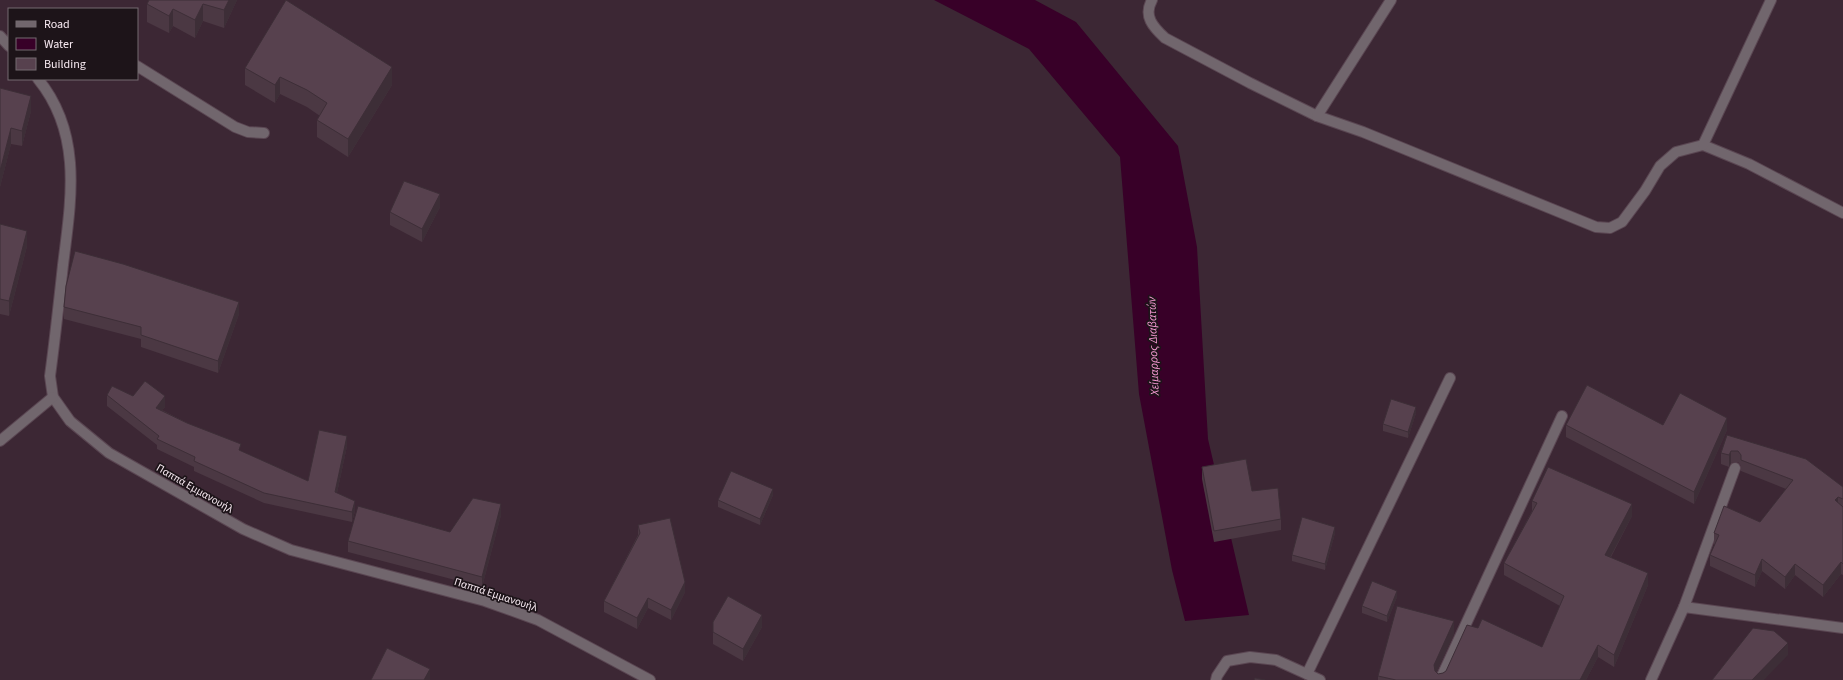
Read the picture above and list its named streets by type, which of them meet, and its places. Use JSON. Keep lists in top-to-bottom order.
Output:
{
  "streets": {
    "street": ["Παππά Εμμανουήλ"]
  },
  "water": ["Χείμαρρος Διαβατών"],
  "legend": ["Road", "Water", "Building"]
}
